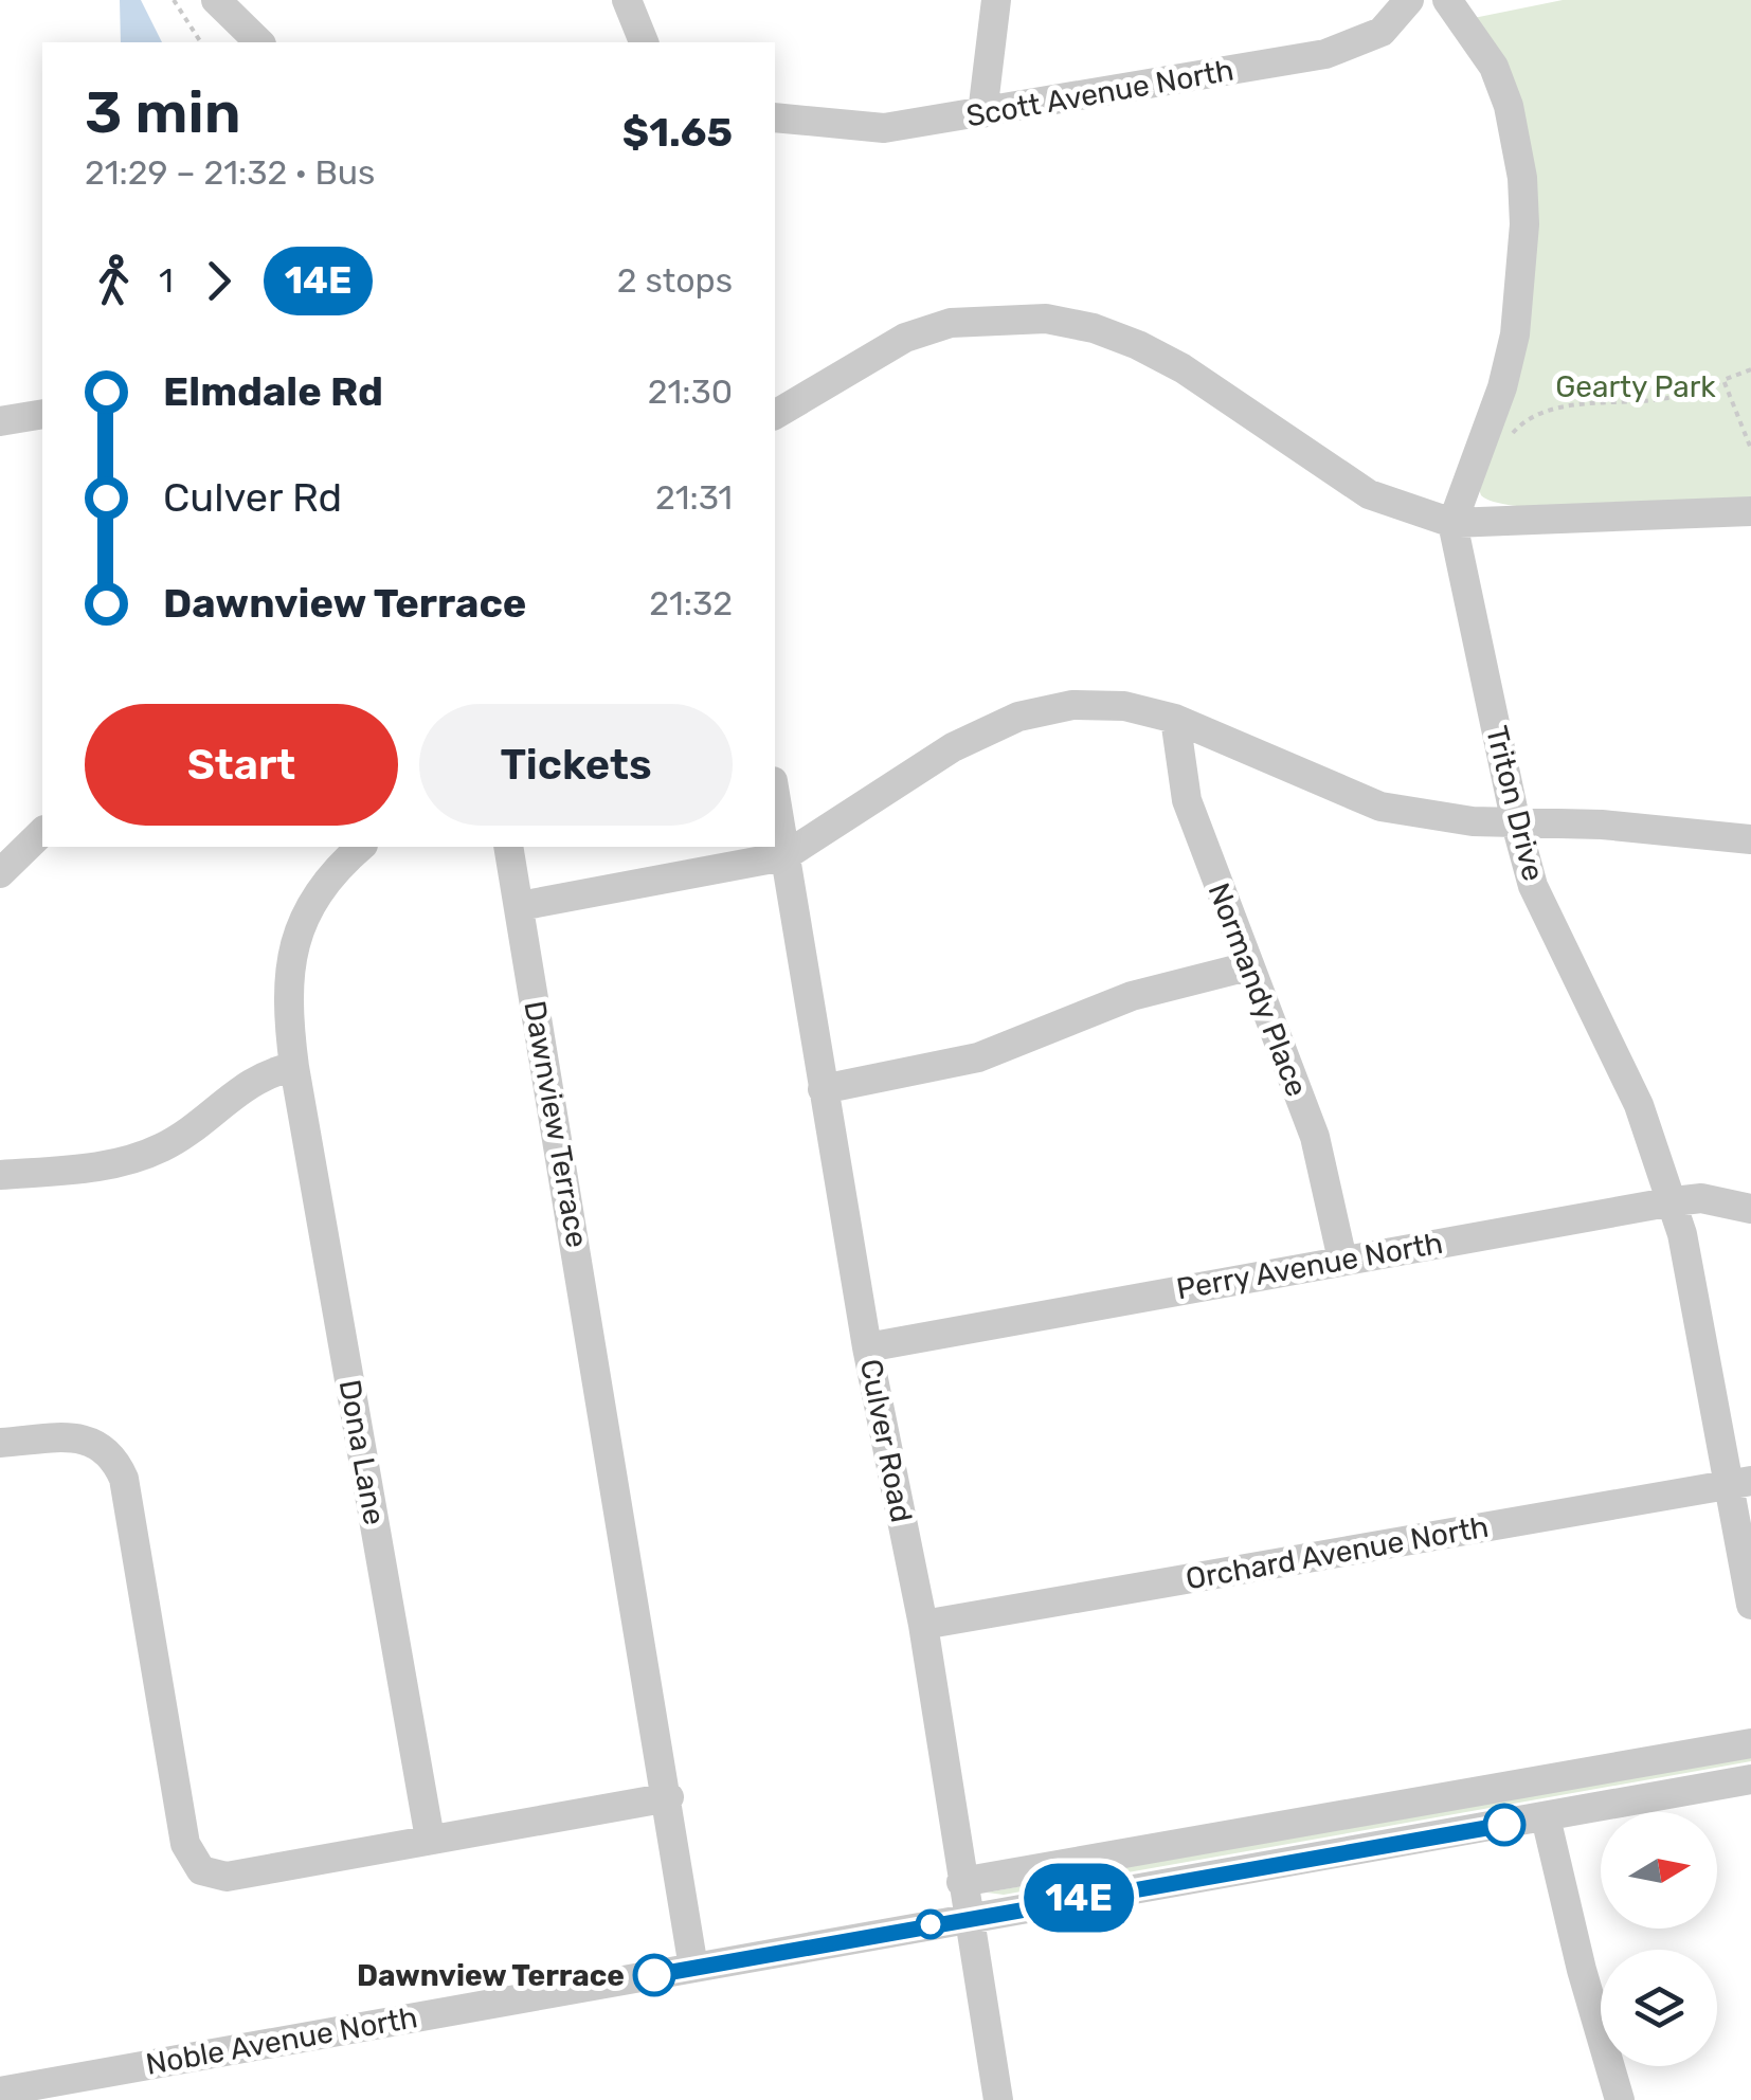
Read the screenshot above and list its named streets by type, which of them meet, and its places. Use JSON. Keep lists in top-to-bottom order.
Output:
{
  "streets": {
    "street": [
      "Scott Avenue North",
      "Triton Drive",
      "Normandy Place",
      "Dawnview Terrace",
      "Perry Avenue North",
      "Culver Road",
      "Dona Lane",
      "Orchard Avenue North",
      "Noble Avenue North"
    ]
  },
  "crossings": [
    ["Triton Drive", "Perry Avenue North"],
    ["Triton Drive", "Orchard Avenue North"],
    ["Normandy Place", "Perry Avenue North"],
    ["Dawnview Terrace", "Noble Avenue North"],
    ["Perry Avenue North", "Culver Road"],
    ["Culver Road", "Orchard Avenue North"],
    ["Culver Road", "Noble Avenue North"]
  ],
  "parks": ["Gearty Park"],
  "places": ["Dawnview Terrace"],
  "lines": ["bus line 14E"],
  "north": "right",
  "page": {
    "on_map": "14E",
    "heading": ["3 min", "21:29 – 21:32 · Bus", "$1.65"],
    "legs": ["1", "14E", "2 stops"],
    "list": [
      {
        "name": "Elmdale Rd",
        "value": "21:30"
      },
      {
        "name": "Culver Rd",
        "value": "21:31"
      },
      {
        "name": "Dawnview Terrace",
        "value": "21:32"
      }
    ],
    "buttons": ["Start", "Tickets"]
  }
}
